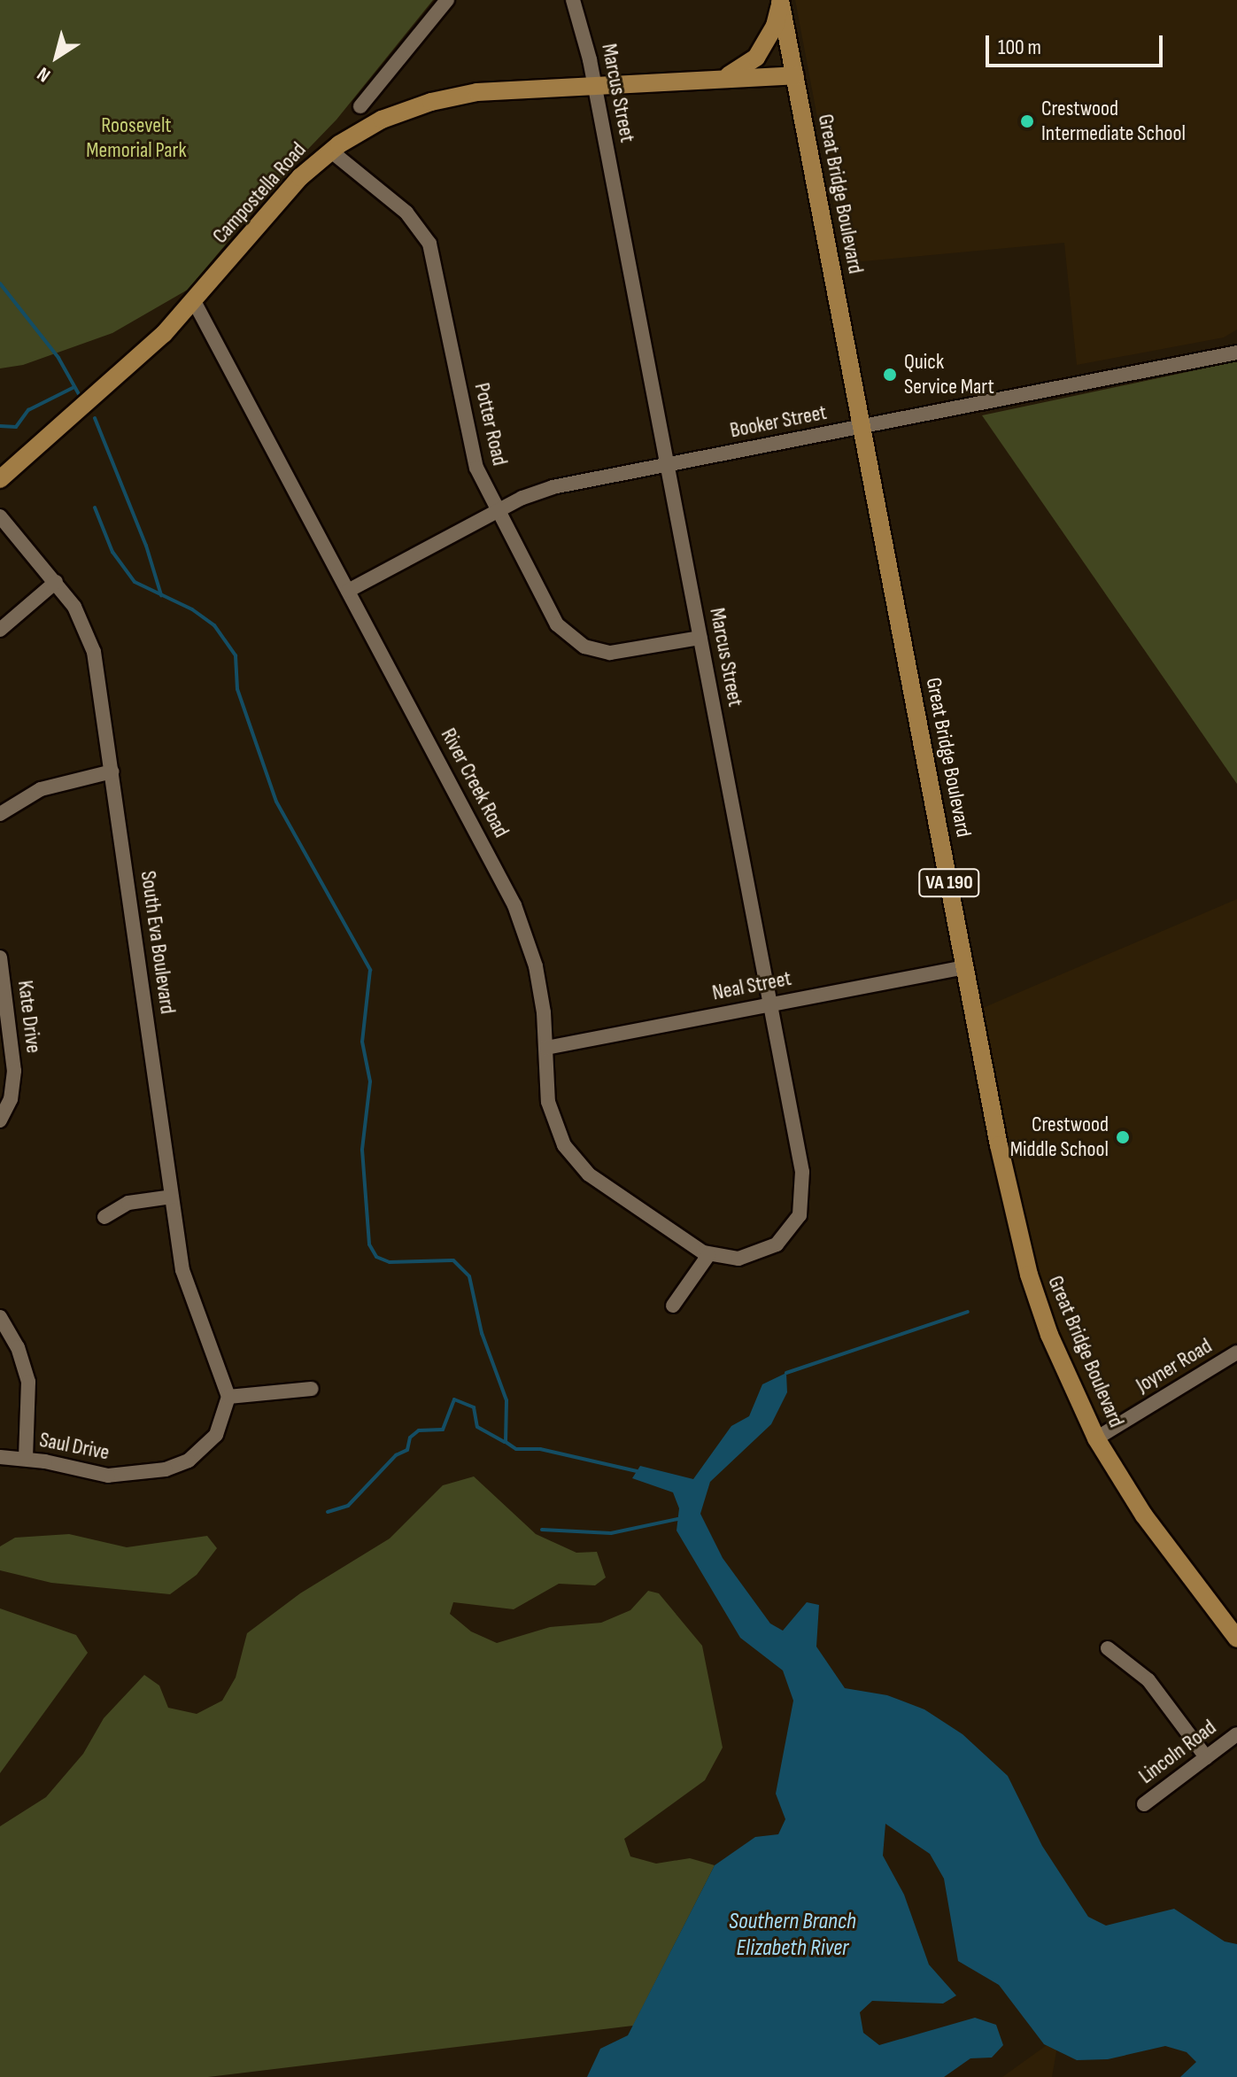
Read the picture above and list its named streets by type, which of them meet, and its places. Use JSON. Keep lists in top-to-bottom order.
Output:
{
  "streets": {
    "main road": ["Campostella Road", "Great Bridge Boulevard", "VA 190"],
    "street": [
      "Marcus Street",
      "Booker Street",
      "Potter Road",
      "River Creek Road",
      "South Eva Boulevard",
      "Neal Street",
      "Kate Drive",
      "Joyner Road",
      "Saul Drive",
      "Lincoln Road"
    ]
  },
  "crossings": [
    ["Marcus Street", "Campostella Road"],
    ["Marcus Street", "Booker Street"],
    ["Marcus Street", "Potter Road"],
    ["Marcus Street", "River Creek Road"],
    ["Marcus Street", "Neal Street"],
    ["Campostella Road", "Great Bridge Boulevard"],
    ["Campostella Road", "Potter Road"],
    ["Campostella Road", "River Creek Road"],
    ["Great Bridge Boulevard", "Booker Street"],
    ["Great Bridge Boulevard", "Neal Street"],
    ["Great Bridge Boulevard", "Joyner Road"],
    ["Booker Street", "Potter Road"],
    ["Booker Street", "River Creek Road"],
    ["River Creek Road", "Neal Street"],
    ["South Eva Boulevard", "Saul Drive"]
  ],
  "water": ["Southern Branch Elizabeth River"],
  "parks": ["Roosevelt Memorial Park"],
  "places": ["Crestwood Intermediate School", "Quick Service Mart", "Crestwood Middle School"],
  "scale_bar": "100 m",
  "north": "bottom left"
}
